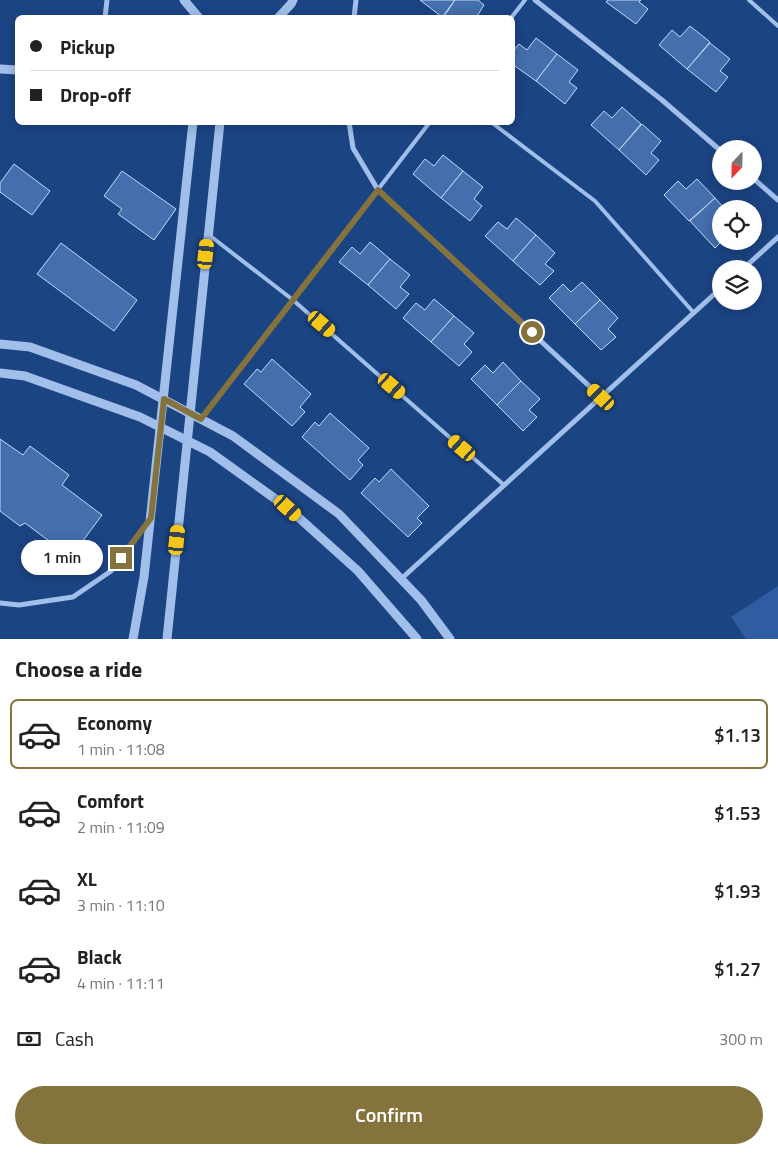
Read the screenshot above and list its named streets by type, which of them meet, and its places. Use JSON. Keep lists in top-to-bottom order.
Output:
{
  "north": "bottom",
  "page": {
    "banner": ["Pickup", "Drop-off"],
    "bubble": "1 min",
    "heading": "Choose a ride",
    "list": [
      {
        "name": "Economy",
        "note": "1 min · 11:08",
        "value": "$1.13"
      },
      {
        "name": "Comfort",
        "note": "2 min · 11:09",
        "value": "$1.53"
      },
      {
        "name": "XL",
        "note": "3 min · 11:10",
        "value": "$1.93"
      },
      {
        "name": "Black",
        "note": "4 min · 11:11",
        "value": "$1.27"
      }
    ],
    "pay": ["Cash", "300 m"],
    "buttons": "Confirm"
  }
}
